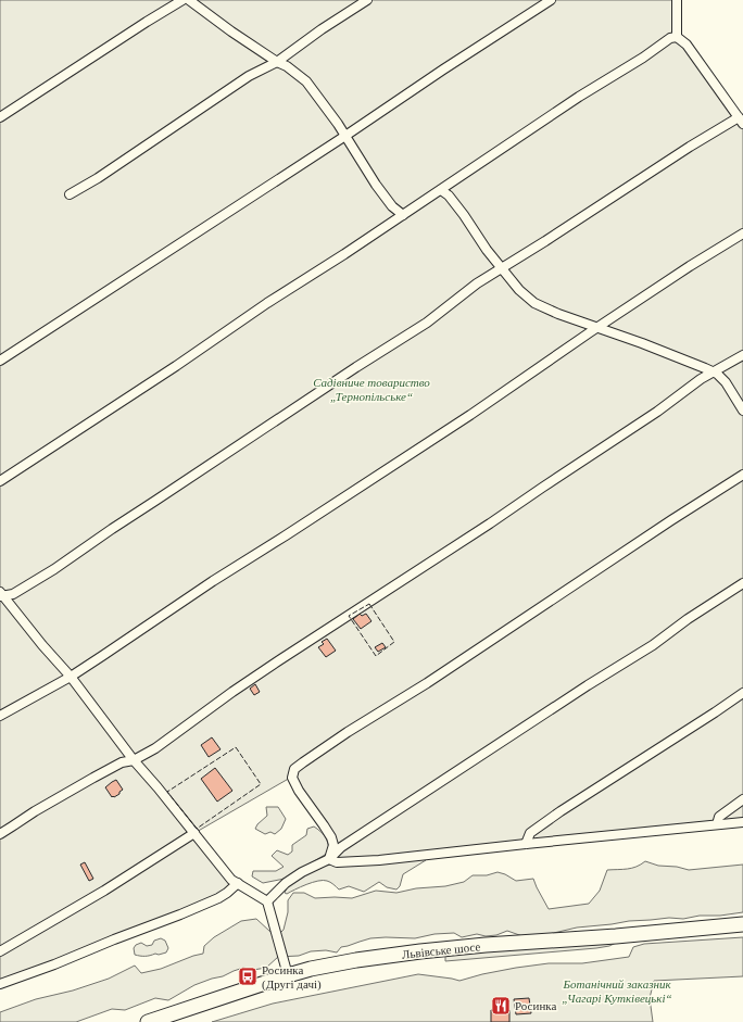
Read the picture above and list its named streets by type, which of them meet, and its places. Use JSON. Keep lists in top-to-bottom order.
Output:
{
  "streets": {
    "highway": ["Львівське шосе"]
  },
  "parks": ["Садівниче товариство „Тернопільське“", "Ботанічний заказник „Чагарі Кутківецькі“"],
  "places": {
    "bus stop": ["Росинка (Другі дачі)"],
    "restaurant": ["Росинка"]
  }
}
